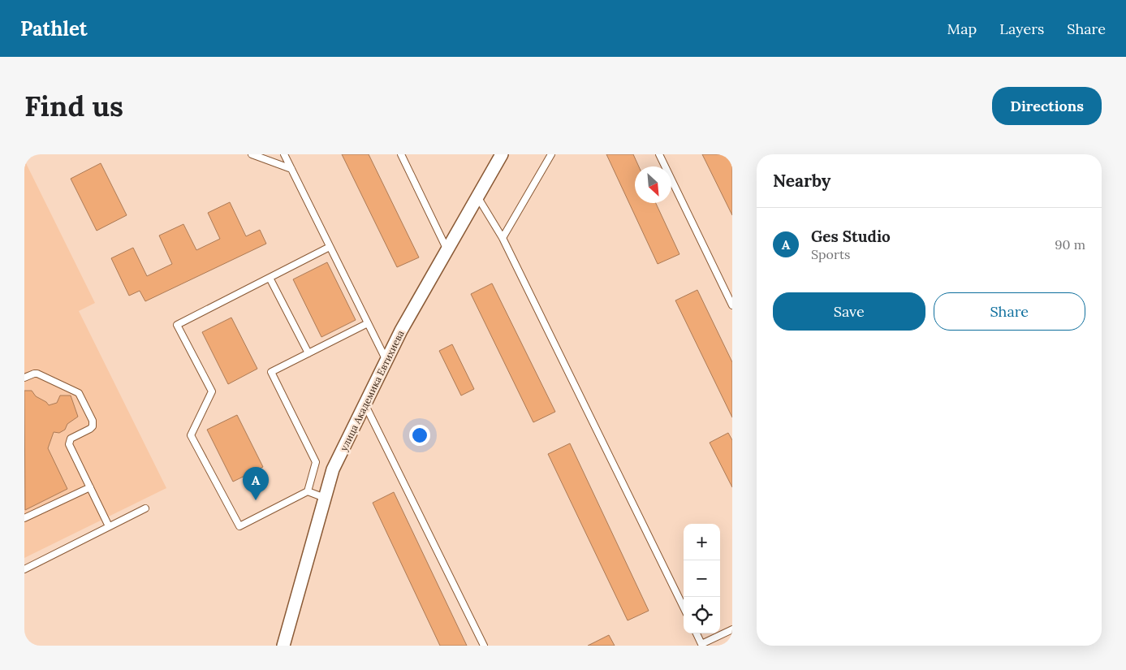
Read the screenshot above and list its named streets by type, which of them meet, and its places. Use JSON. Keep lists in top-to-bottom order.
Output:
{
  "streets": {
    "street": ["улица Академика Евтихиева"]
  },
  "north": "bottom right",
  "page": {
    "header": "Pathlet",
    "nav": ["Map", "Layers", "Share"],
    "buttons": [
      "Directions",
      ["Save", "Share"]
    ],
    "title": "Find us",
    "heading": "Nearby",
    "list": [
      {
        "mark": "A",
        "name": "Ges Studio",
        "note": "Sports",
        "value": "90 m"
      }
    ],
    "pins": "A",
    "map_buttons": ["+", "−"]
  }
}
